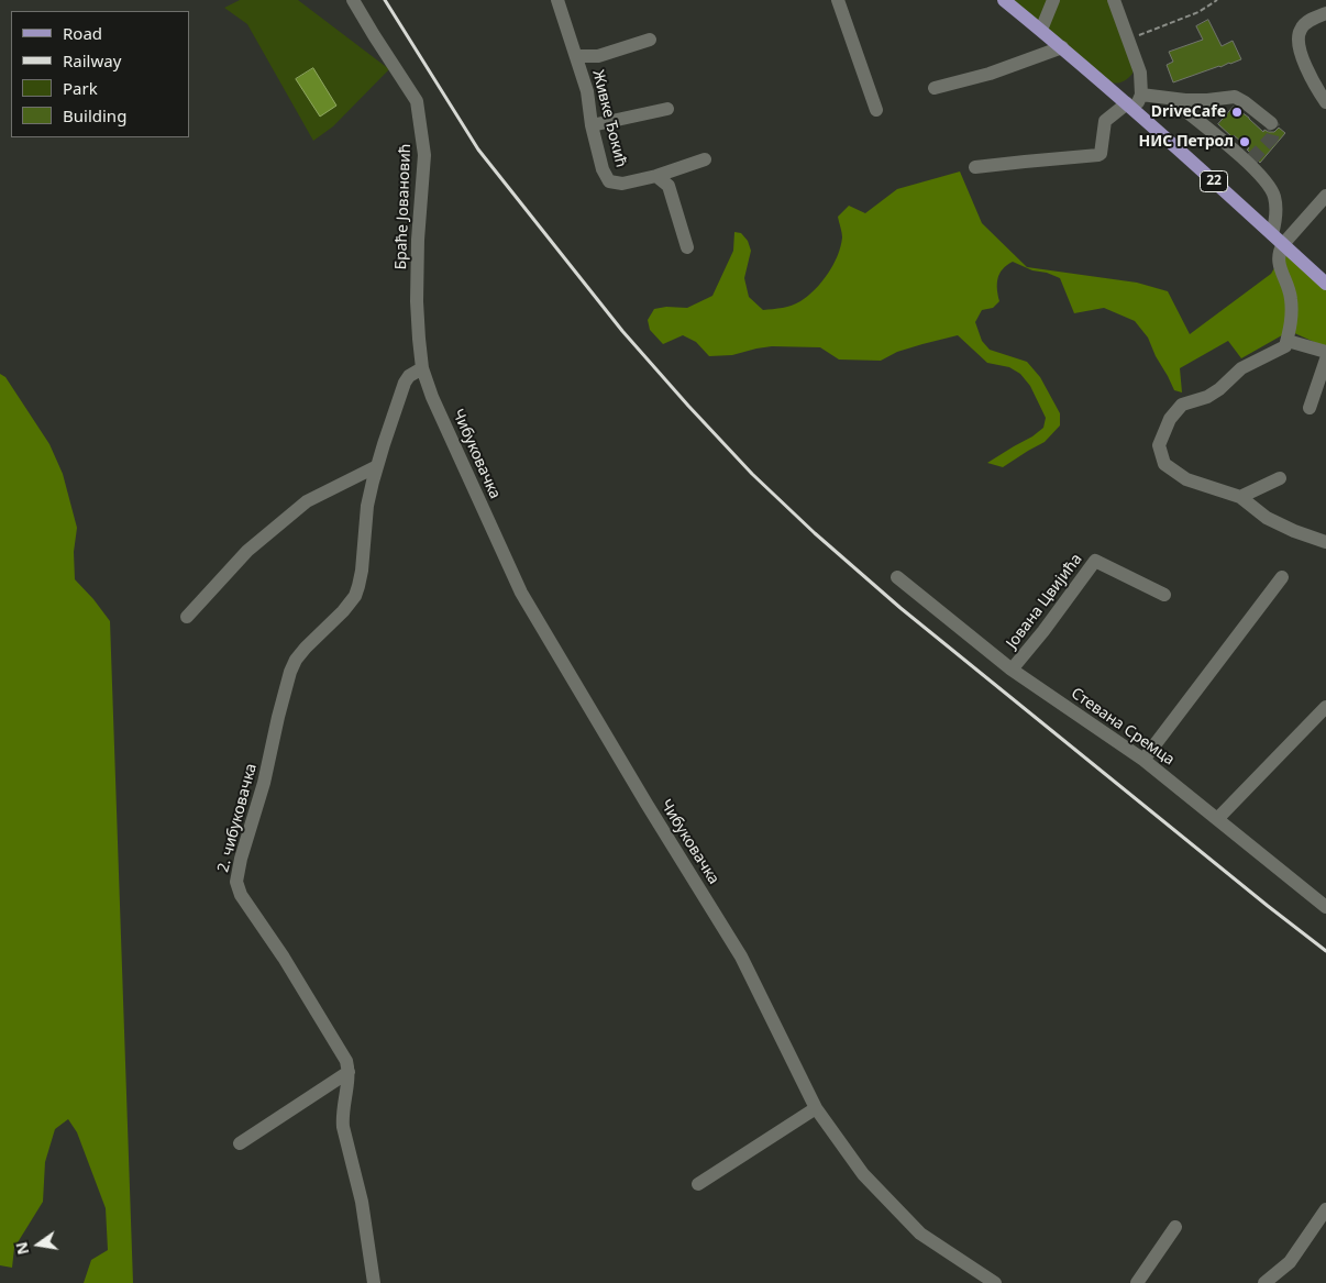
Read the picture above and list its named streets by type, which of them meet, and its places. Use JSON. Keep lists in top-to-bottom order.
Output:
{
  "streets": {
    "main road": ["22"],
    "street": [
      "Живке Ђокић",
      "Браће Јовановић",
      "Чибуковачка",
      "Јована Цвијића",
      "Стевана Сремца",
      "2. чибуковачка"
    ]
  },
  "crossings": [
    ["Браће Јовановић", "Чибуковачка"],
    ["Браће Јовановић", "2. чибуковачка"],
    ["Чибуковачка", "2. чибуковачка"],
    ["Јована Цвијића", "Стевана Сремца"]
  ],
  "places": ["DriveCafe", "НИС Петрол"],
  "legend": [
    "Road",
    "Railway",
    "Park",
    "Building"
  ],
  "north": "left"
}
